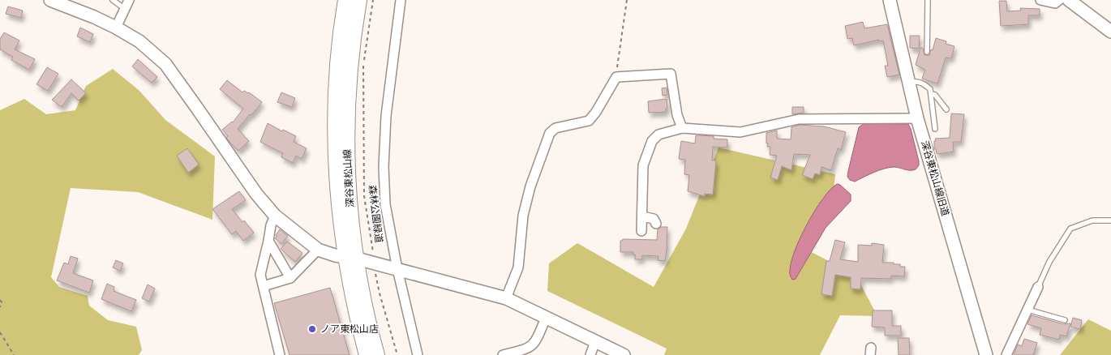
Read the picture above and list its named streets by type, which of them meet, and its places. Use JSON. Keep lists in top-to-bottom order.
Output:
{
  "streets": {
    "main road": ["深谷東松山線"],
    "street": ["深谷東松山線旧道"],
    "path": ["森林公園緑道"]
  },
  "places": ["ノア東松山店"]
}
